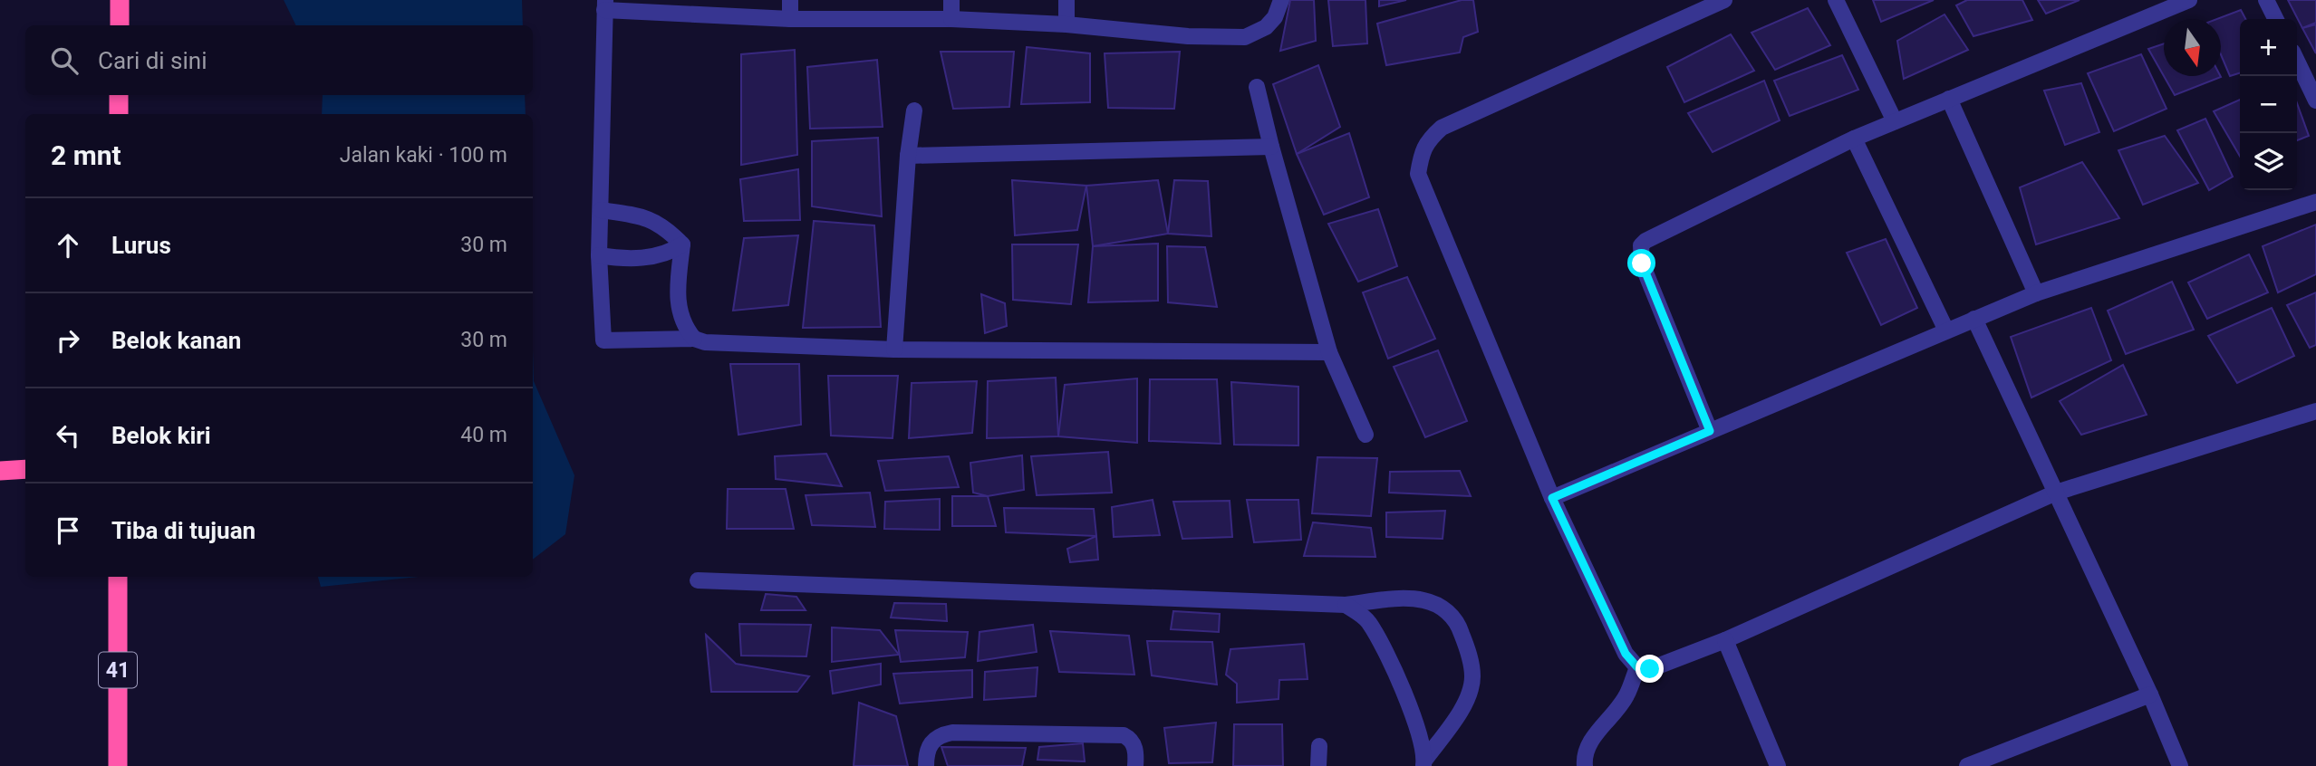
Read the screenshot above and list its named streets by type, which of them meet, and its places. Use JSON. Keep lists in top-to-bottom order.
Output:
{
  "streets": {
    "highway": ["41"]
  },
  "north": "bottom",
  "page": {
    "map_buttons": ["+", "−"],
    "search": "Cari di sini",
    "heading": ["2 mnt", "Jalan kaki · 100 m"],
    "list": [
      ["Lurus", "30 m"],
      ["Belok kanan", "30 m"],
      ["Belok kiri", "40 m"],
      "Tiba di tujuan"
    ]
  }
}
